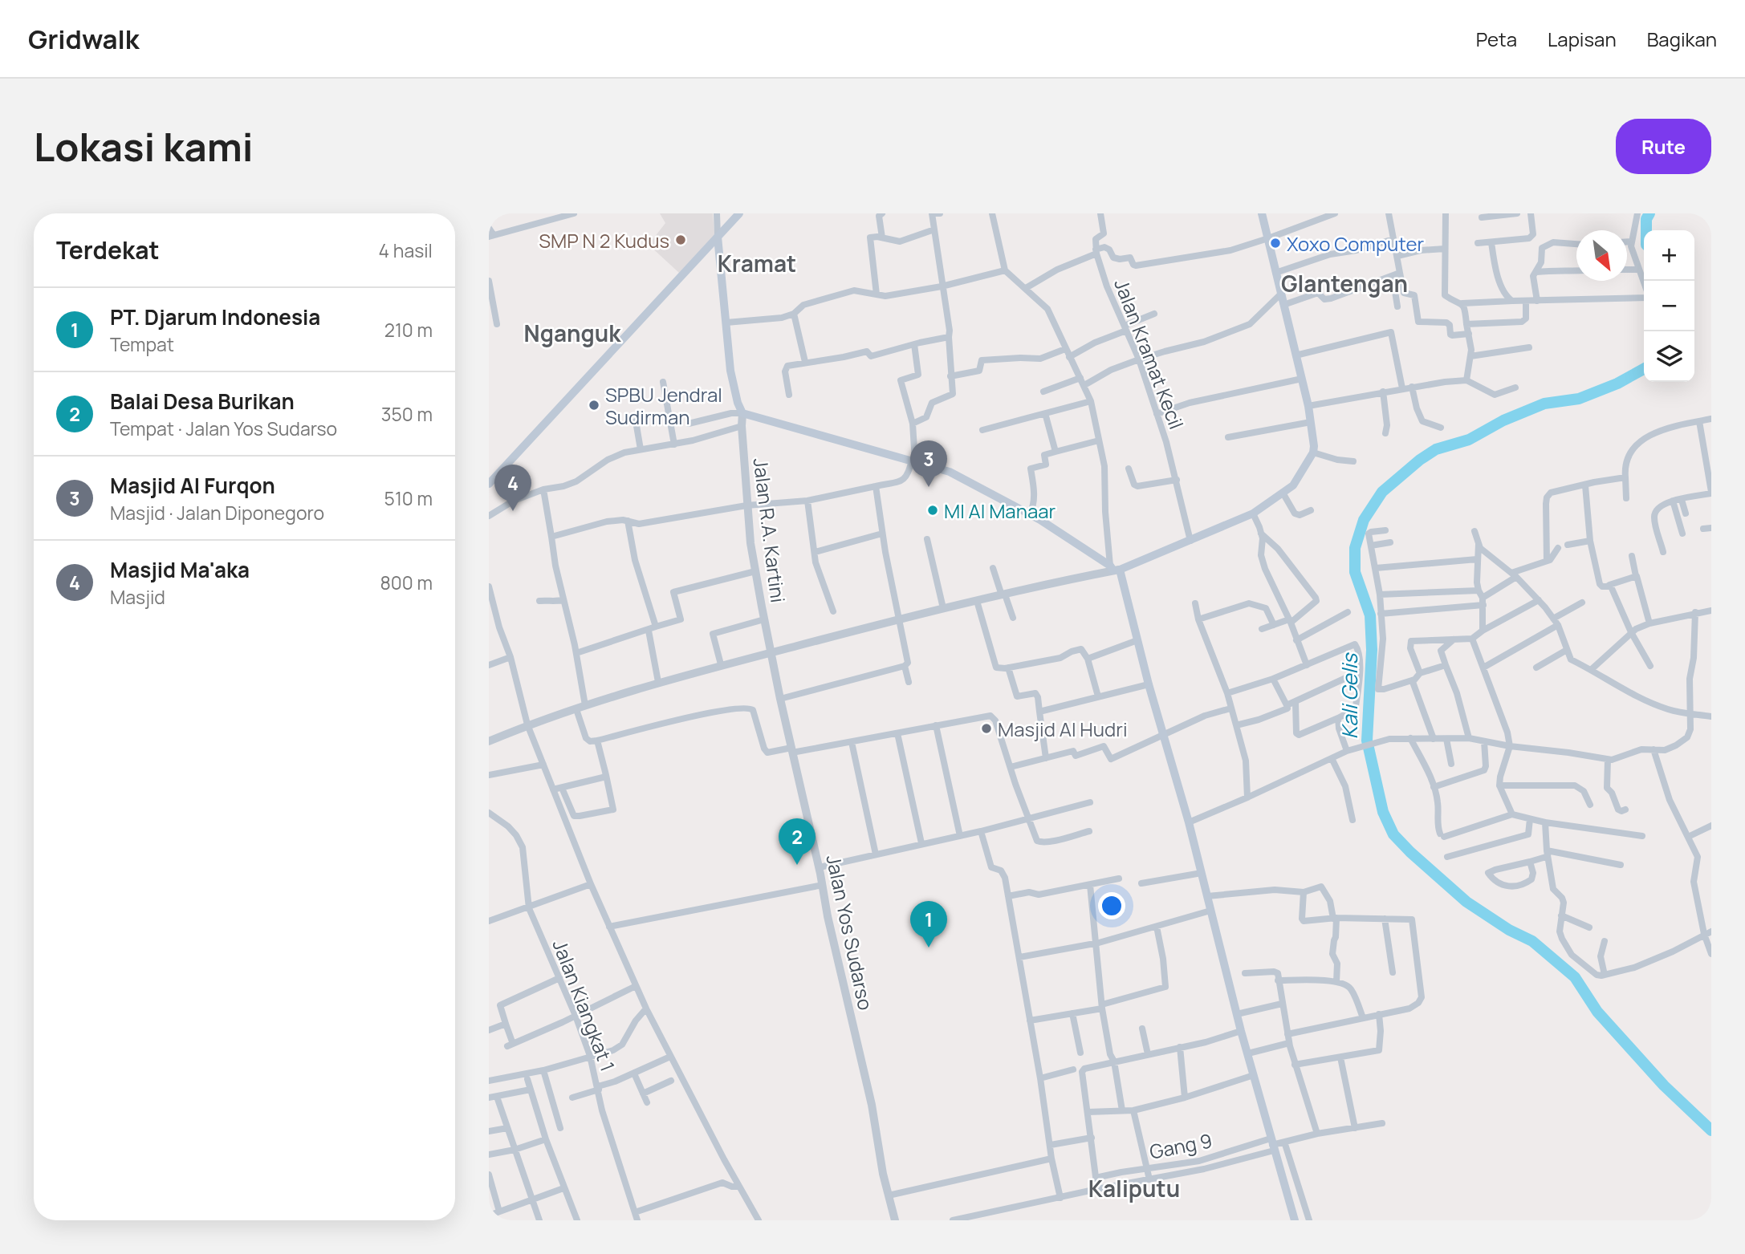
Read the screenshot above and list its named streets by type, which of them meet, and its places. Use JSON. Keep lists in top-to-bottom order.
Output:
{
  "streets": {
    "street": [
      "Jalan Kramat Kecil",
      "Jalan R.A. Kartini",
      "Jalan Yos Sudarso",
      "Jalan Kiangkat 1",
      "Gang 9"
    ]
  },
  "crossings": [
    ["Jalan R.A. Kartini", "Jalan Yos Sudarso"]
  ],
  "districts": [
    "Kramat",
    "Glantengan",
    "Nganguk",
    "Kaliputu"
  ],
  "water": ["Kali Gelis"],
  "places": [
    "SMP N 2 Kudus",
    "Xoxo Computer",
    "SPBU Jendral Sudirman",
    "MI Al Manaar",
    "Masjid Al Hudri"
  ],
  "north": "bottom right",
  "page": {
    "header": "Gridwalk",
    "nav": ["Peta", "Lapisan", "Bagikan"],
    "buttons": "Rute",
    "title": "Lokasi kami",
    "heading": ["Terdekat", "4 hasil"],
    "map_buttons": ["+", "−"],
    "list": [
      {
        "mark": "1",
        "name": "PT. Djarum Indonesia",
        "note": "Tempat",
        "value": "210 m"
      },
      {
        "mark": "2",
        "name": "Balai Desa Burikan",
        "note": "Tempat · Jalan Yos Sudarso",
        "value": "350 m"
      },
      {
        "mark": "3",
        "name": "Masjid Al Furqon",
        "note": "Masjid · Jalan Diponegoro",
        "value": "510 m"
      },
      {
        "mark": "4",
        "name": "Masjid Ma'aka",
        "note": "Masjid",
        "value": "800 m"
      }
    ],
    "pins": [
      "3",
      "4",
      "2",
      "1"
    ]
  }
}
